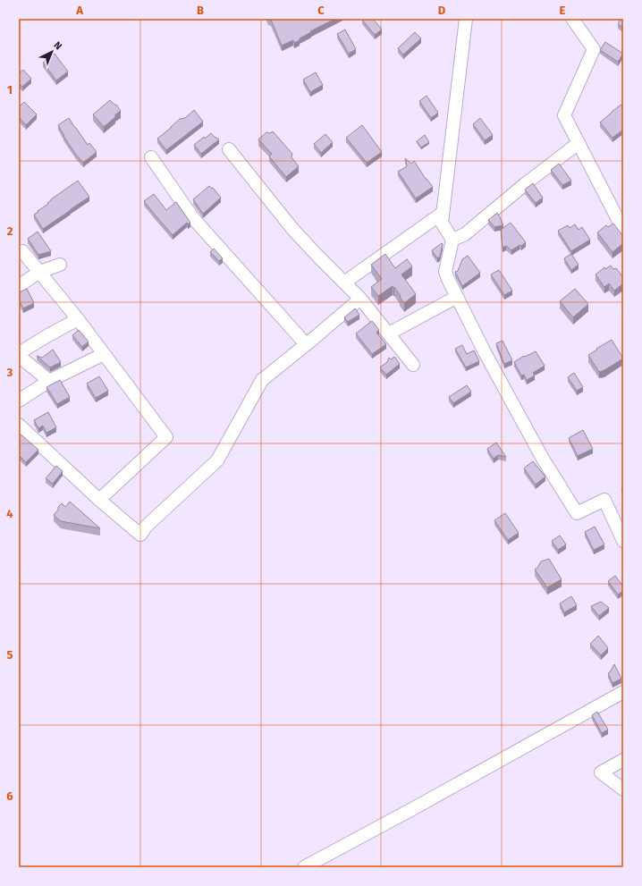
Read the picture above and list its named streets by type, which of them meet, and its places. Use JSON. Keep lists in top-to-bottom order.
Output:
{
  "north": "top right",
  "grid": {
    "columns": [
      "A",
      "B",
      "C",
      "D",
      "E"
    ],
    "rows": [
      "1",
      "2",
      "3",
      "4",
      "5",
      "6"
    ]
  }
}
